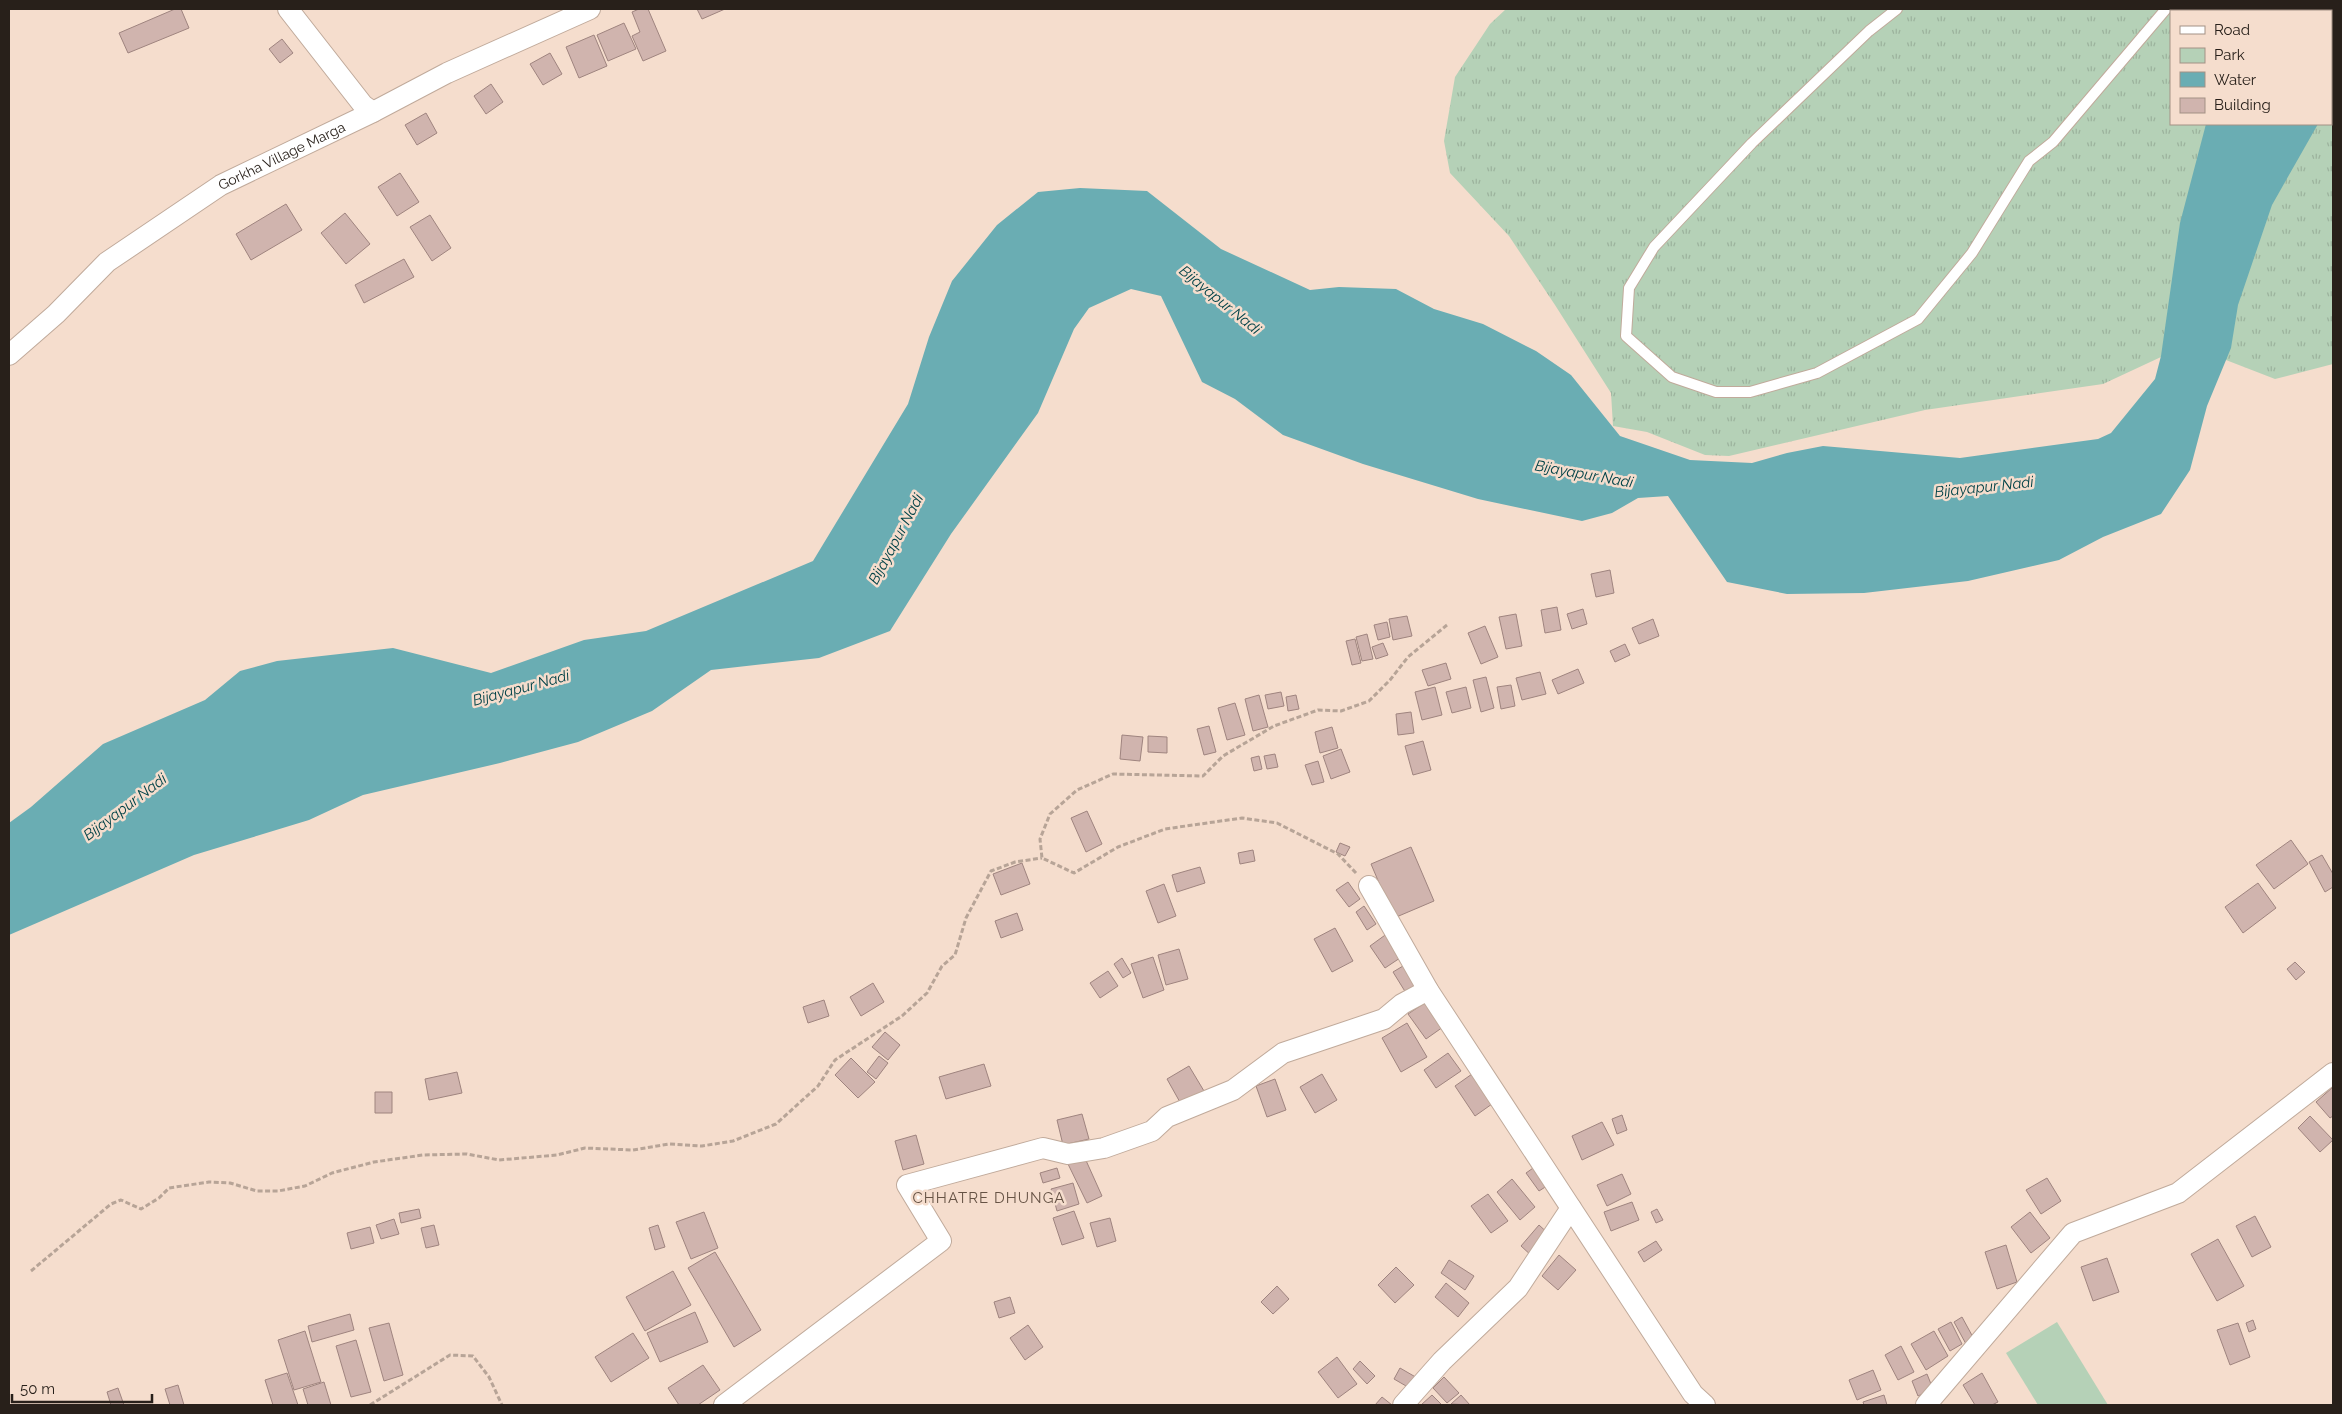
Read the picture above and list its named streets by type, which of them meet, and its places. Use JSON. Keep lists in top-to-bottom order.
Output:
{
  "streets": {
    "street": ["Gorkha Village Marga"]
  },
  "districts": ["CHHATRE DHUNGA"],
  "water": ["Bijayapur Nadi"],
  "legend": [
    "Road",
    "Park",
    "Water",
    "Building"
  ],
  "scale_bar": "50 m"
}
